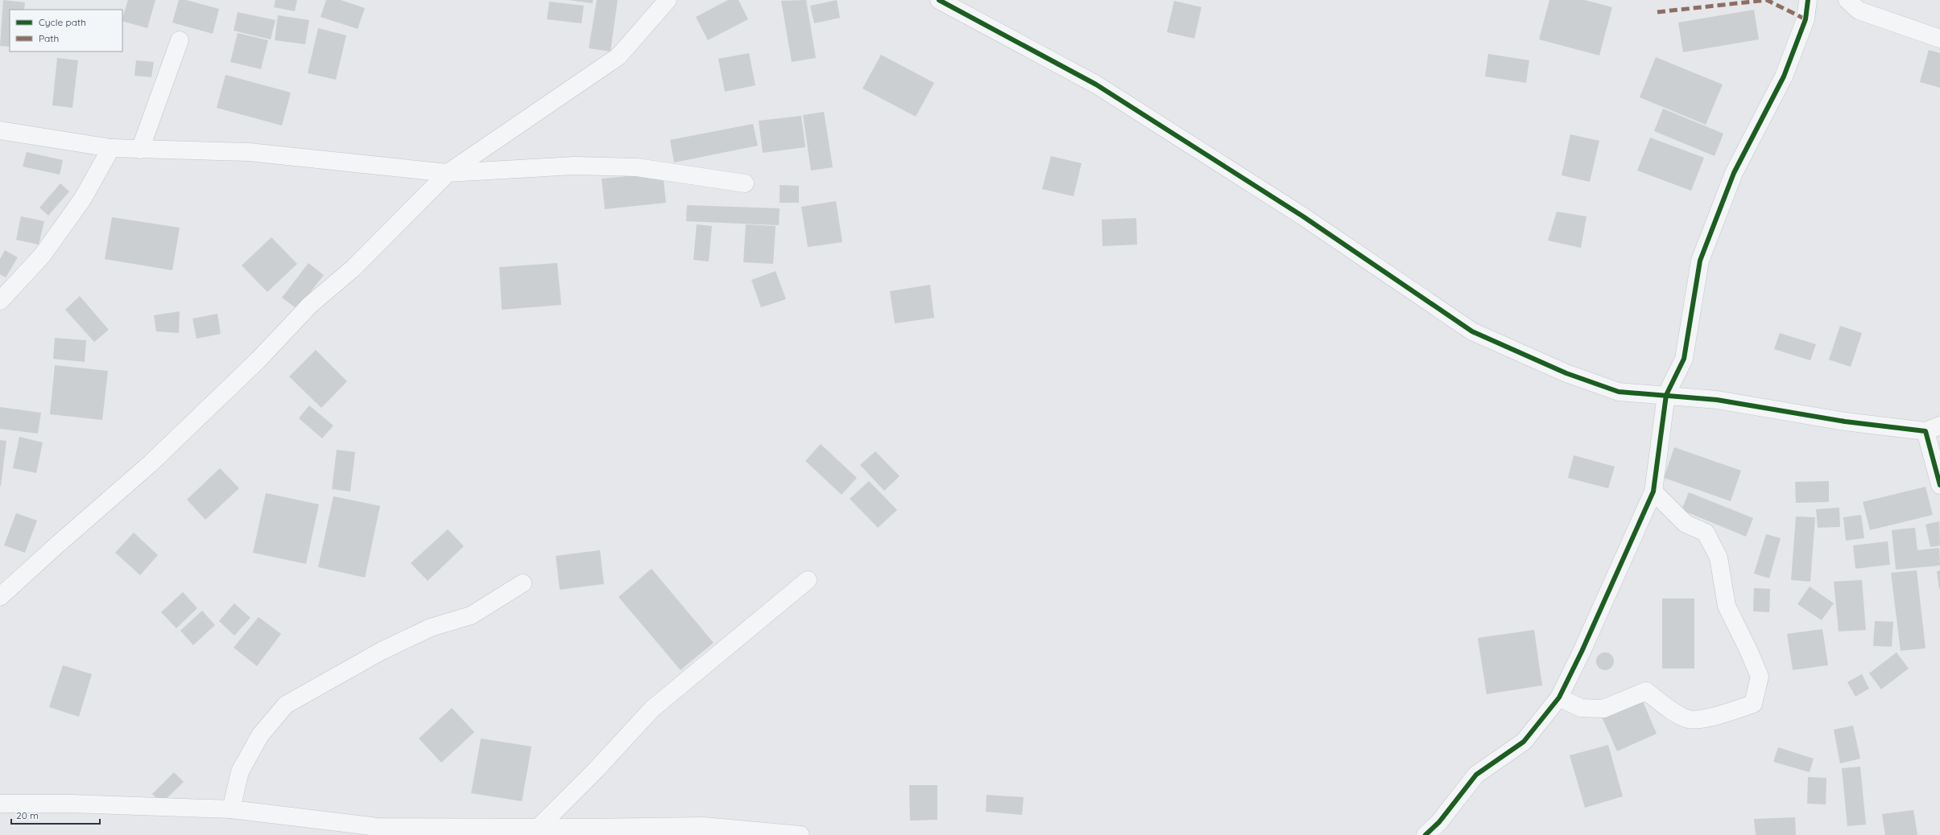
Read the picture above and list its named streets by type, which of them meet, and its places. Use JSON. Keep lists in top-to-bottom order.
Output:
{
  "legend": ["Cycle path", "Path"],
  "scale_bar": "20 m"
}
